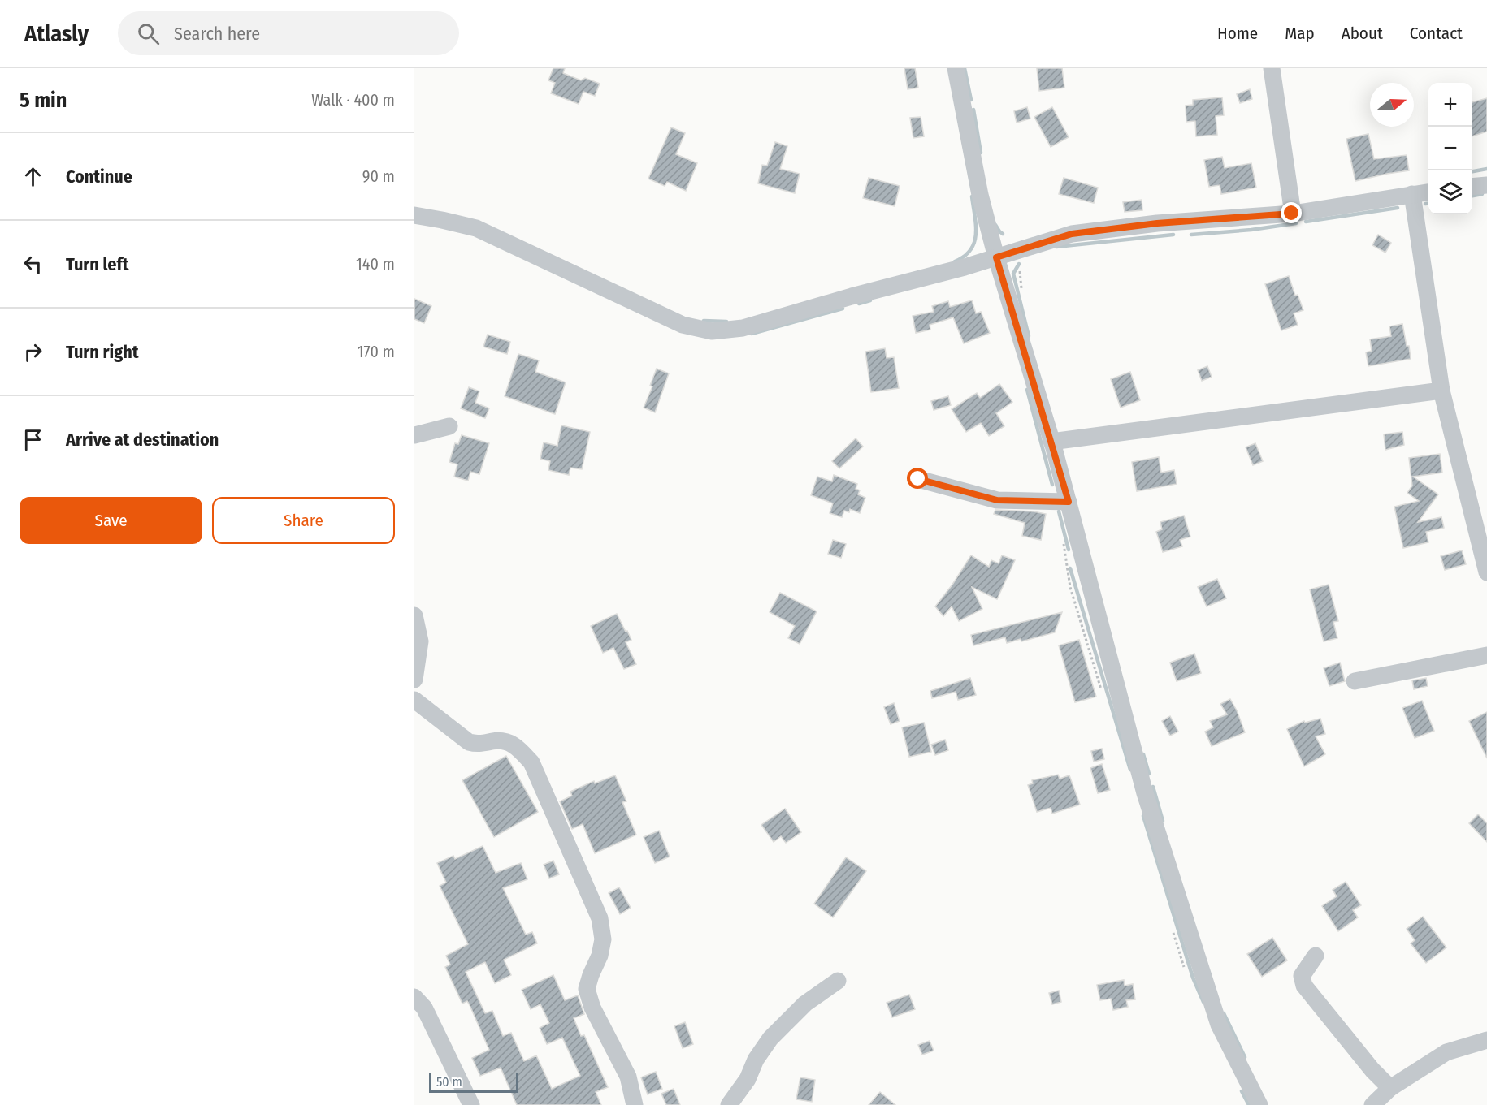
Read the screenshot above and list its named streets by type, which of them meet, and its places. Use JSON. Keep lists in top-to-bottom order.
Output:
{
  "scale_bar": "50 m",
  "north": "right",
  "page": {
    "header": "Atlasly",
    "search": "Search here",
    "nav": [
      "Home",
      "Map",
      "About",
      "Contact"
    ],
    "heading": ["5 min", "Walk · 400 m"],
    "map_buttons": ["+", "−"],
    "list": [
      ["Continue", "90 m"],
      ["Turn left", "140 m"],
      ["Turn right", "170 m"],
      "Arrive at destination"
    ],
    "buttons": ["Save", "Share"],
    "scale": "50 m"
  }
}
